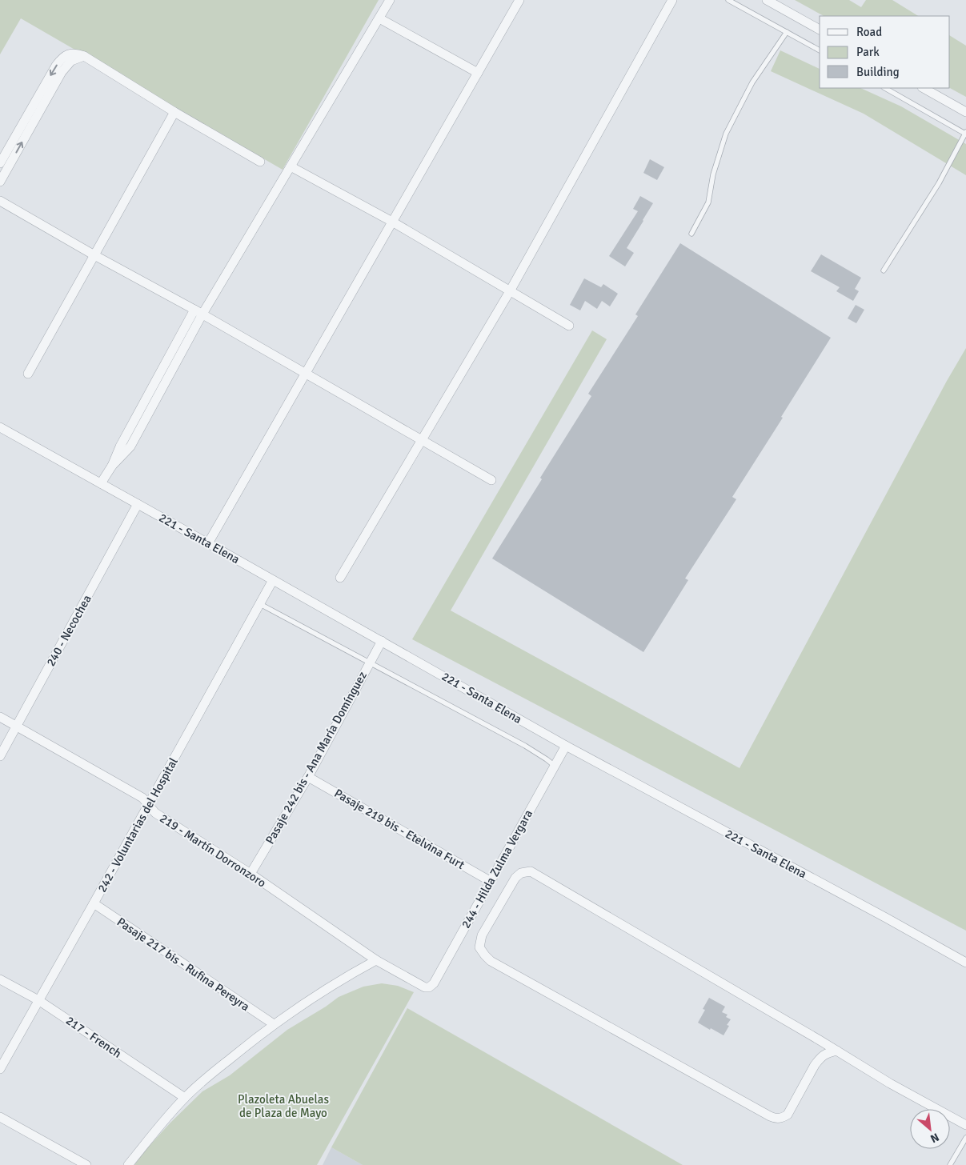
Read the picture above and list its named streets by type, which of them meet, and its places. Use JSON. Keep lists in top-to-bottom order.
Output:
{
  "streets": {
    "street": [
      "221 - Santa Elena",
      "240 - Necochea",
      "Pasaje 242 bis - Ana María Domínguez",
      "242 - Voluntarias del Hospital",
      "Pasaje 219 bis - Etelvina Furt",
      "219 - Martín Dorronzoro",
      "244 - Hilda Zulma Vergara",
      "Pasaje 217 bis - Rufina Pereyra",
      "217 - French"
    ]
  },
  "crossings": [
    ["221 - Santa Elena", "240 - Necochea"],
    ["221 - Santa Elena", "Pasaje 242 bis - Ana María Domínguez"],
    ["221 - Santa Elena", "242 - Voluntarias del Hospital"],
    ["221 - Santa Elena", "244 - Hilda Zulma Vergara"],
    ["240 - Necochea", "219 - Martín Dorronzoro"],
    ["Pasaje 242 bis - Ana María Domínguez", "Pasaje 219 bis - Etelvina Furt"],
    ["Pasaje 242 bis - Ana María Domínguez", "219 - Martín Dorronzoro"],
    ["242 - Voluntarias del Hospital", "219 - Martín Dorronzoro"],
    ["242 - Voluntarias del Hospital", "Pasaje 217 bis - Rufina Pereyra"],
    ["242 - Voluntarias del Hospital", "217 - French"],
    ["Pasaje 219 bis - Etelvina Furt", "244 - Hilda Zulma Vergara"],
    ["219 - Martín Dorronzoro", "244 - Hilda Zulma Vergara"]
  ],
  "parks": ["Plazoleta Abuelas de Plaza de Mayo"],
  "legend": ["Road", "Park", "Building"],
  "north": "bottom right"
}
